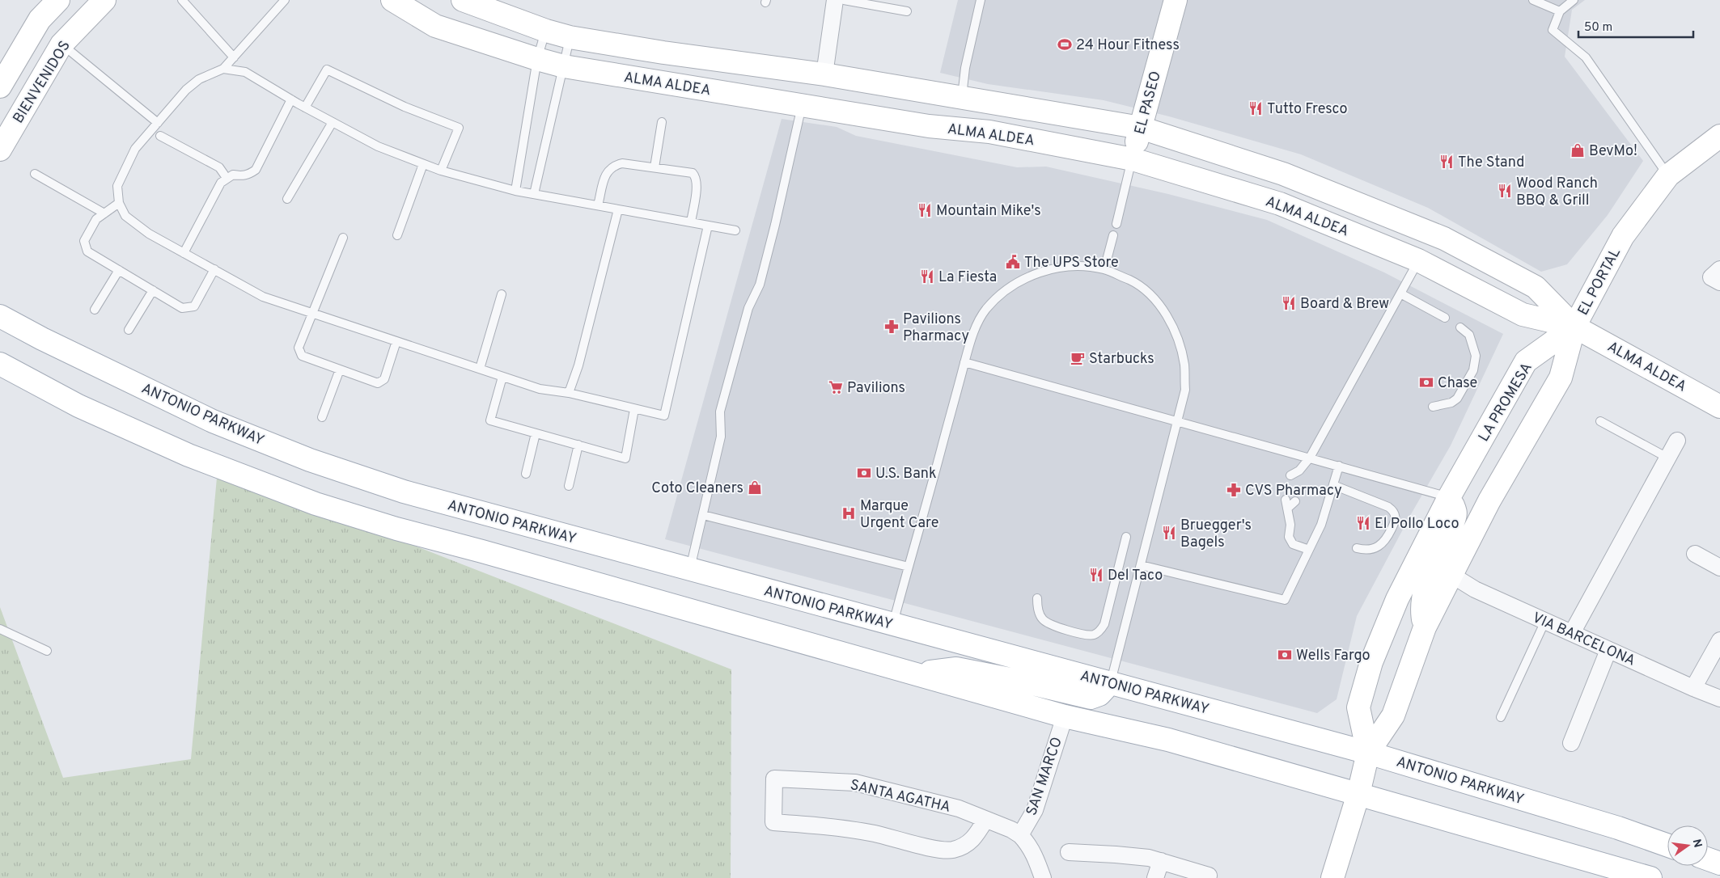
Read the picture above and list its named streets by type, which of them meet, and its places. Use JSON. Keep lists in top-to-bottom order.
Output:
{
  "streets": {
    "main road": [
      "BIENVENIDOS",
      "ALMA ALDEA",
      "EL PASEO",
      "EL PORTAL",
      "LA PROMESA",
      "ANTONIO PARKWAY"
    ],
    "street": ["VIA BARCELONA", "SAN MARCO", "SANTA AGATHA"]
  },
  "crossings": [
    ["ALMA ALDEA", "EL PASEO"],
    ["ALMA ALDEA", "EL PORTAL"],
    ["ALMA ALDEA", "LA PROMESA"],
    ["EL PORTAL", "LA PROMESA"],
    ["LA PROMESA", "ANTONIO PARKWAY"],
    ["SAN MARCO", "SANTA AGATHA"]
  ],
  "places": {
    "sports": ["24 Hour Fitness"],
    "restaurant": [
      "Tutto Fresco",
      "The Stand",
      "Wood Ranch BBQ & Grill",
      "Mountain Mike's",
      "La Fiesta",
      "Board & Brew",
      "El Pollo Loco",
      "Bruegger's Bagels",
      "Del Taco"
    ],
    "shop": ["BevMo!", "Coto Cleaners"],
    "public building": ["The UPS Store"],
    "pharmacy": ["Pavilions Pharmacy", "CVS Pharmacy"],
    "cafe": ["Starbucks"],
    "bank": ["Chase", "U.S. Bank", "Wells Fargo"],
    "supermarket": ["Pavilions"],
    "hospital": ["Marque Urgent Care"]
  },
  "scale_bar": "50 m",
  "north": "right"
}
